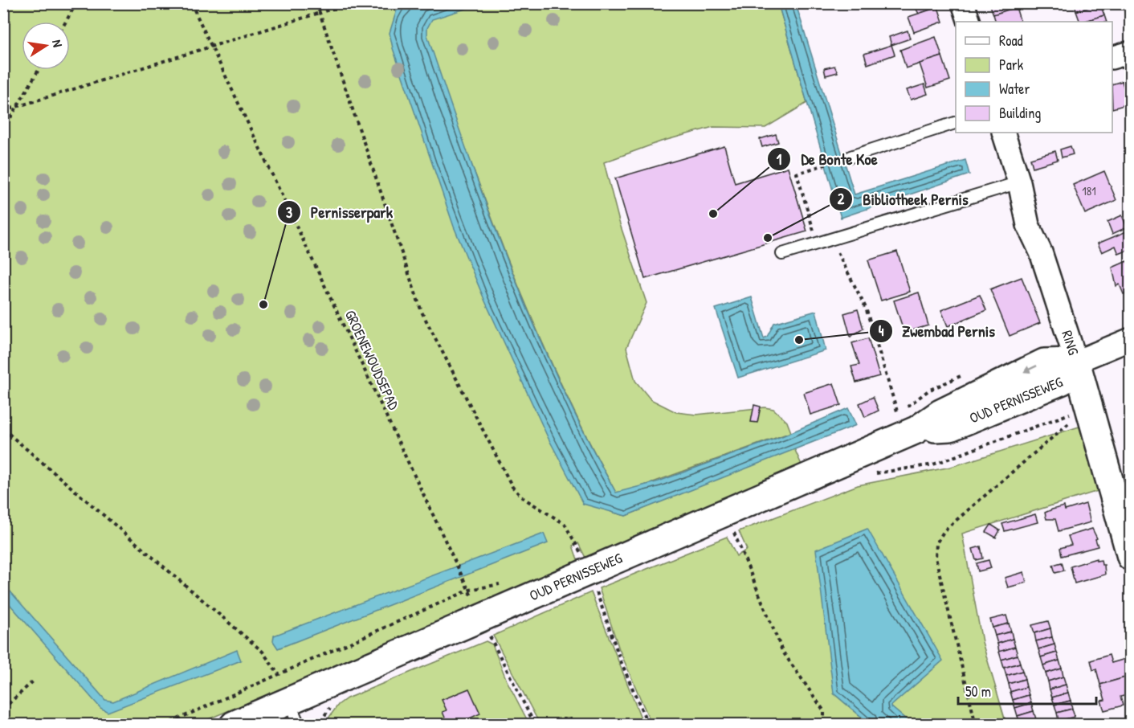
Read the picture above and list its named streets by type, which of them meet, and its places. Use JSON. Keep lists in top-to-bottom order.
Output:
{
  "streets": {
    "street": ["RING", "OUD PERNISSEWEG"],
    "path": ["GROENEWOUDSEPAD"]
  },
  "crossings": [
    ["RING", "OUD PERNISSEWEG"],
    ["GROENEWOUDSEPAD", "OUD PERNISSEWEG"]
  ],
  "places": [
    "De Bonte Koe",
    "Bibliotheek Pernis",
    "Pernisserpark",
    "Zwembad Pernis"
  ],
  "house_numbers": ["181"],
  "legend": [
    "Road",
    "Park",
    "Water",
    "Building"
  ],
  "scale_bar": "50 m",
  "north": "right"
}
